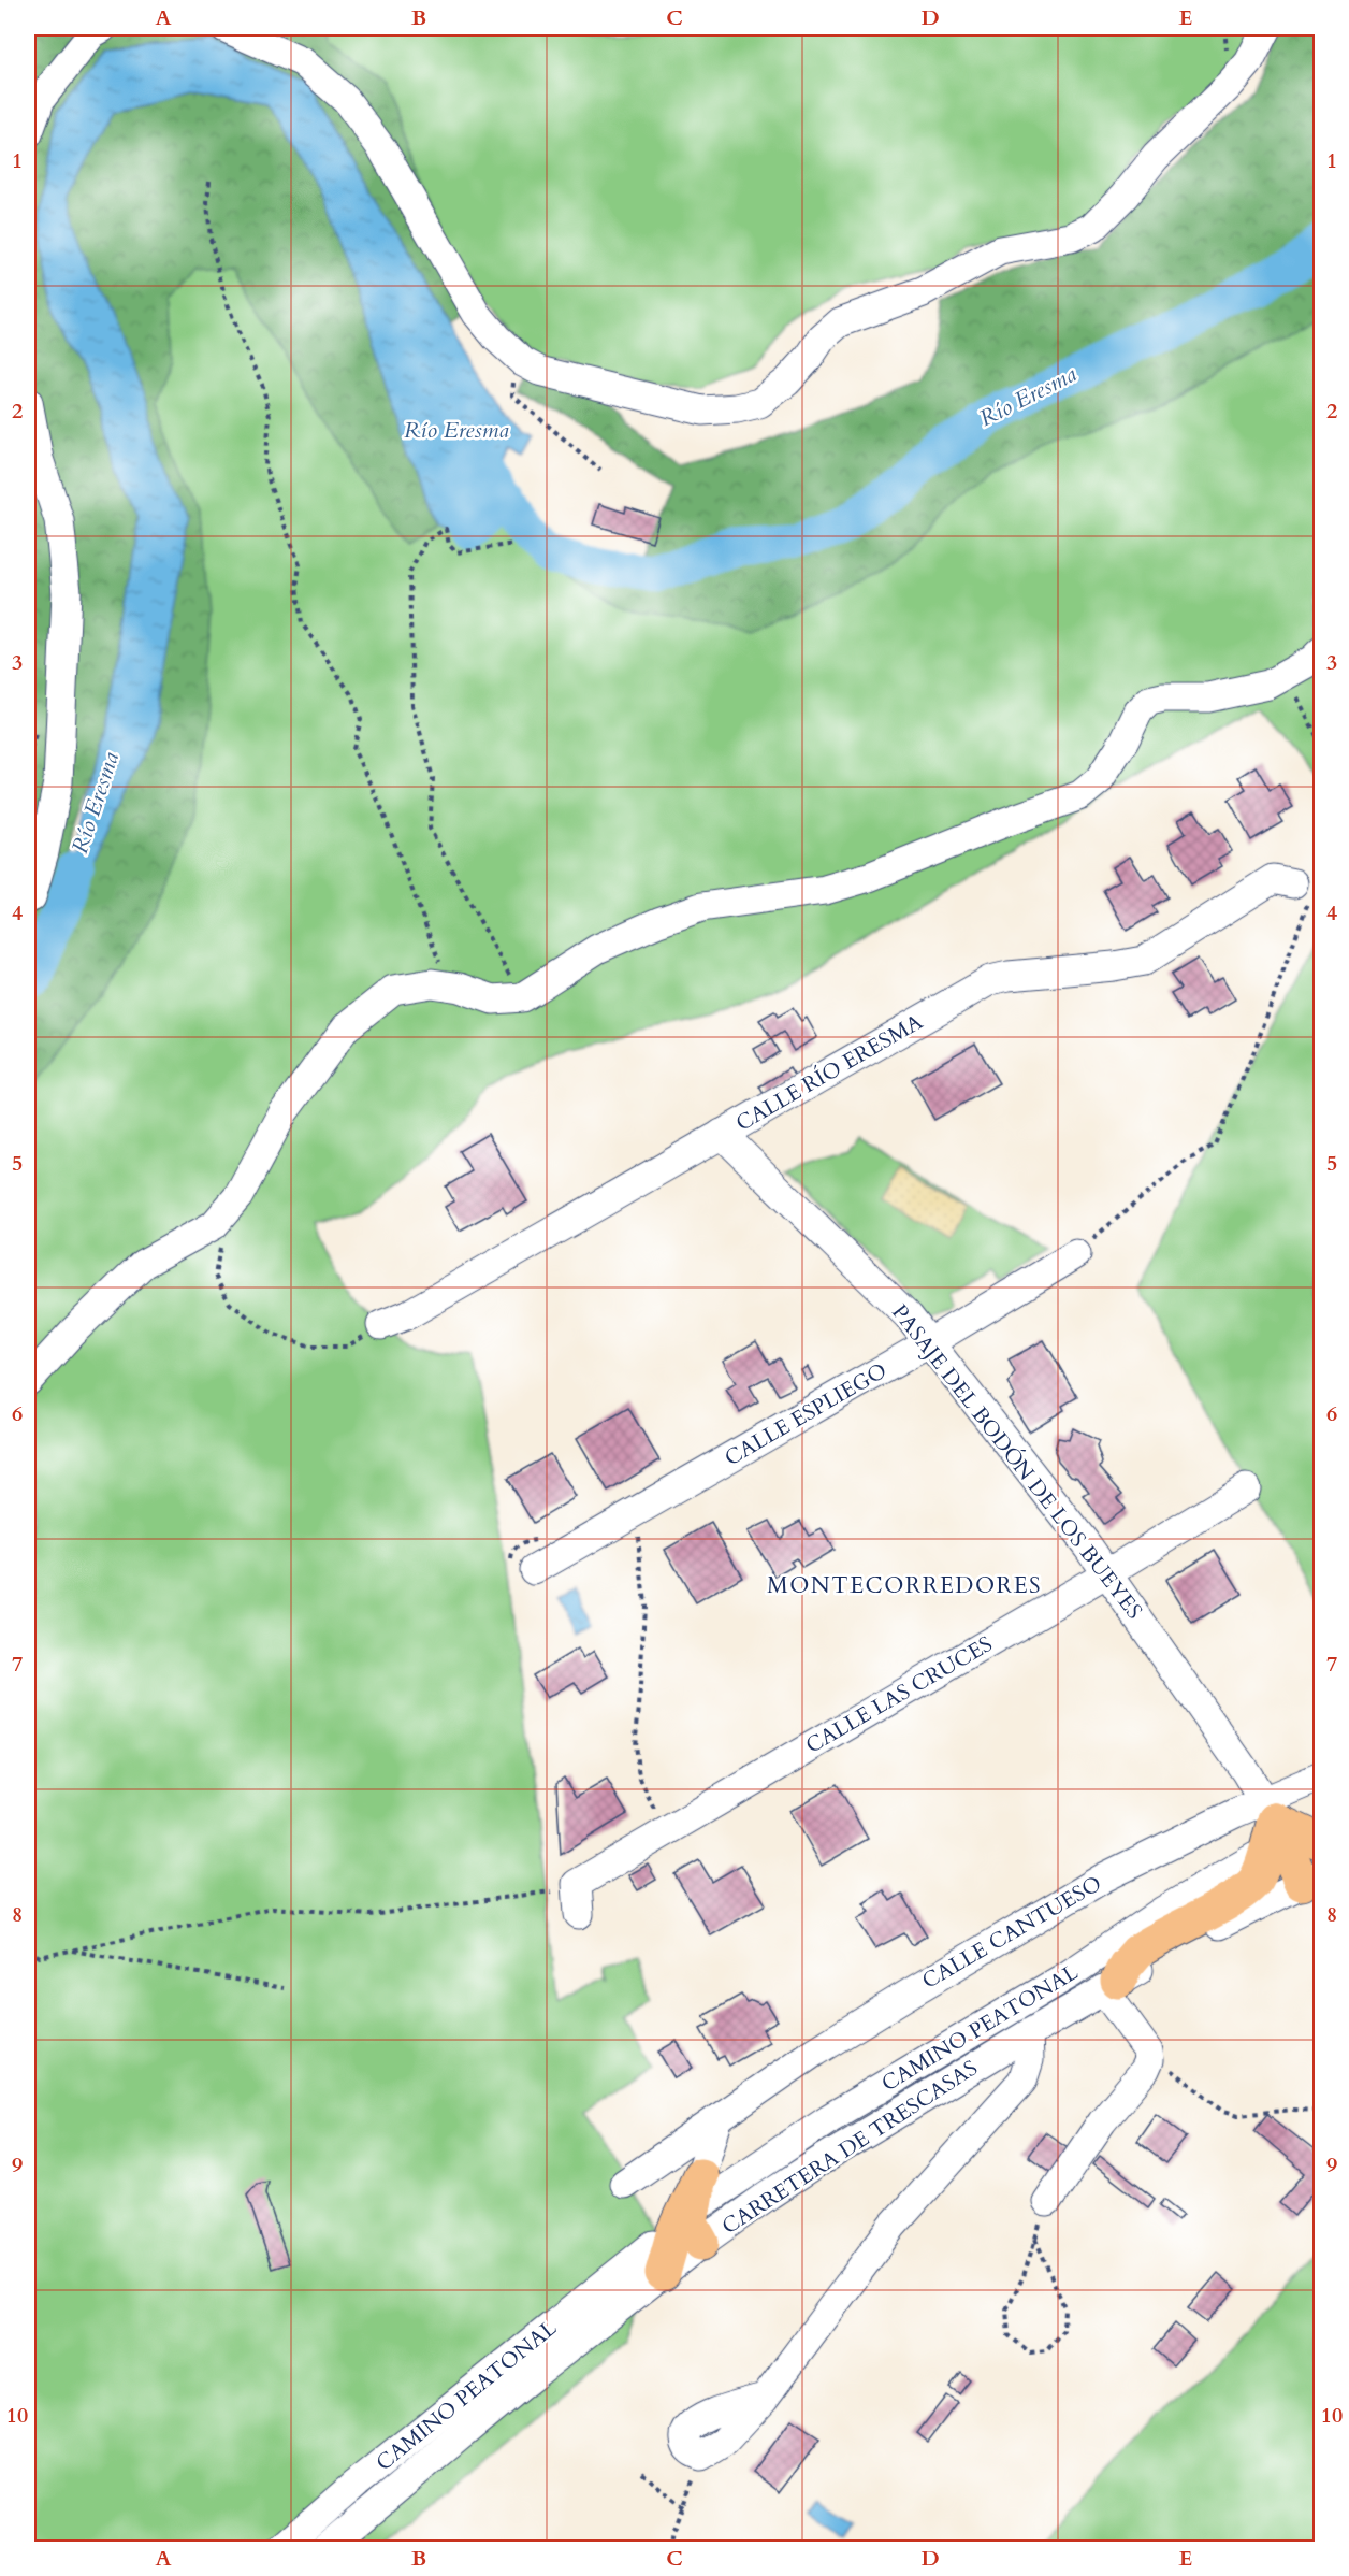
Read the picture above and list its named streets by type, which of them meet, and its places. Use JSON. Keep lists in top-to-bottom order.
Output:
{
  "streets": {
    "street": [
      "CALLE RÍO ERESMA",
      "CALLE ESPLIEGO",
      "PASAJE DEL BODÓN DE LOS BUEYES",
      "CALLE LAS CRUCES",
      "CALLE CANTUESO",
      "CAMINO PEATONAL",
      "CARRETERA DE TRESCASAS"
    ]
  },
  "crossings": [
    ["CALLE RÍO ERESMA", "PASAJE DEL BODÓN DE LOS BUEYES"],
    ["CALLE ESPLIEGO", "PASAJE DEL BODÓN DE LOS BUEYES"],
    ["PASAJE DEL BODÓN DE LOS BUEYES", "CALLE LAS CRUCES"],
    ["PASAJE DEL BODÓN DE LOS BUEYES", "CALLE CANTUESO"],
    ["CAMINO PEATONAL", "CARRETERA DE TRESCASAS"]
  ],
  "districts": ["MONTECORREDORES"],
  "water": ["Río Eresma"],
  "grid": {
    "columns": [
      "A",
      "B",
      "C",
      "D",
      "E"
    ],
    "rows": [
      "1",
      "2",
      "3",
      "4",
      "5",
      "6",
      "7",
      "8",
      "9",
      "10"
    ]
  }
}
